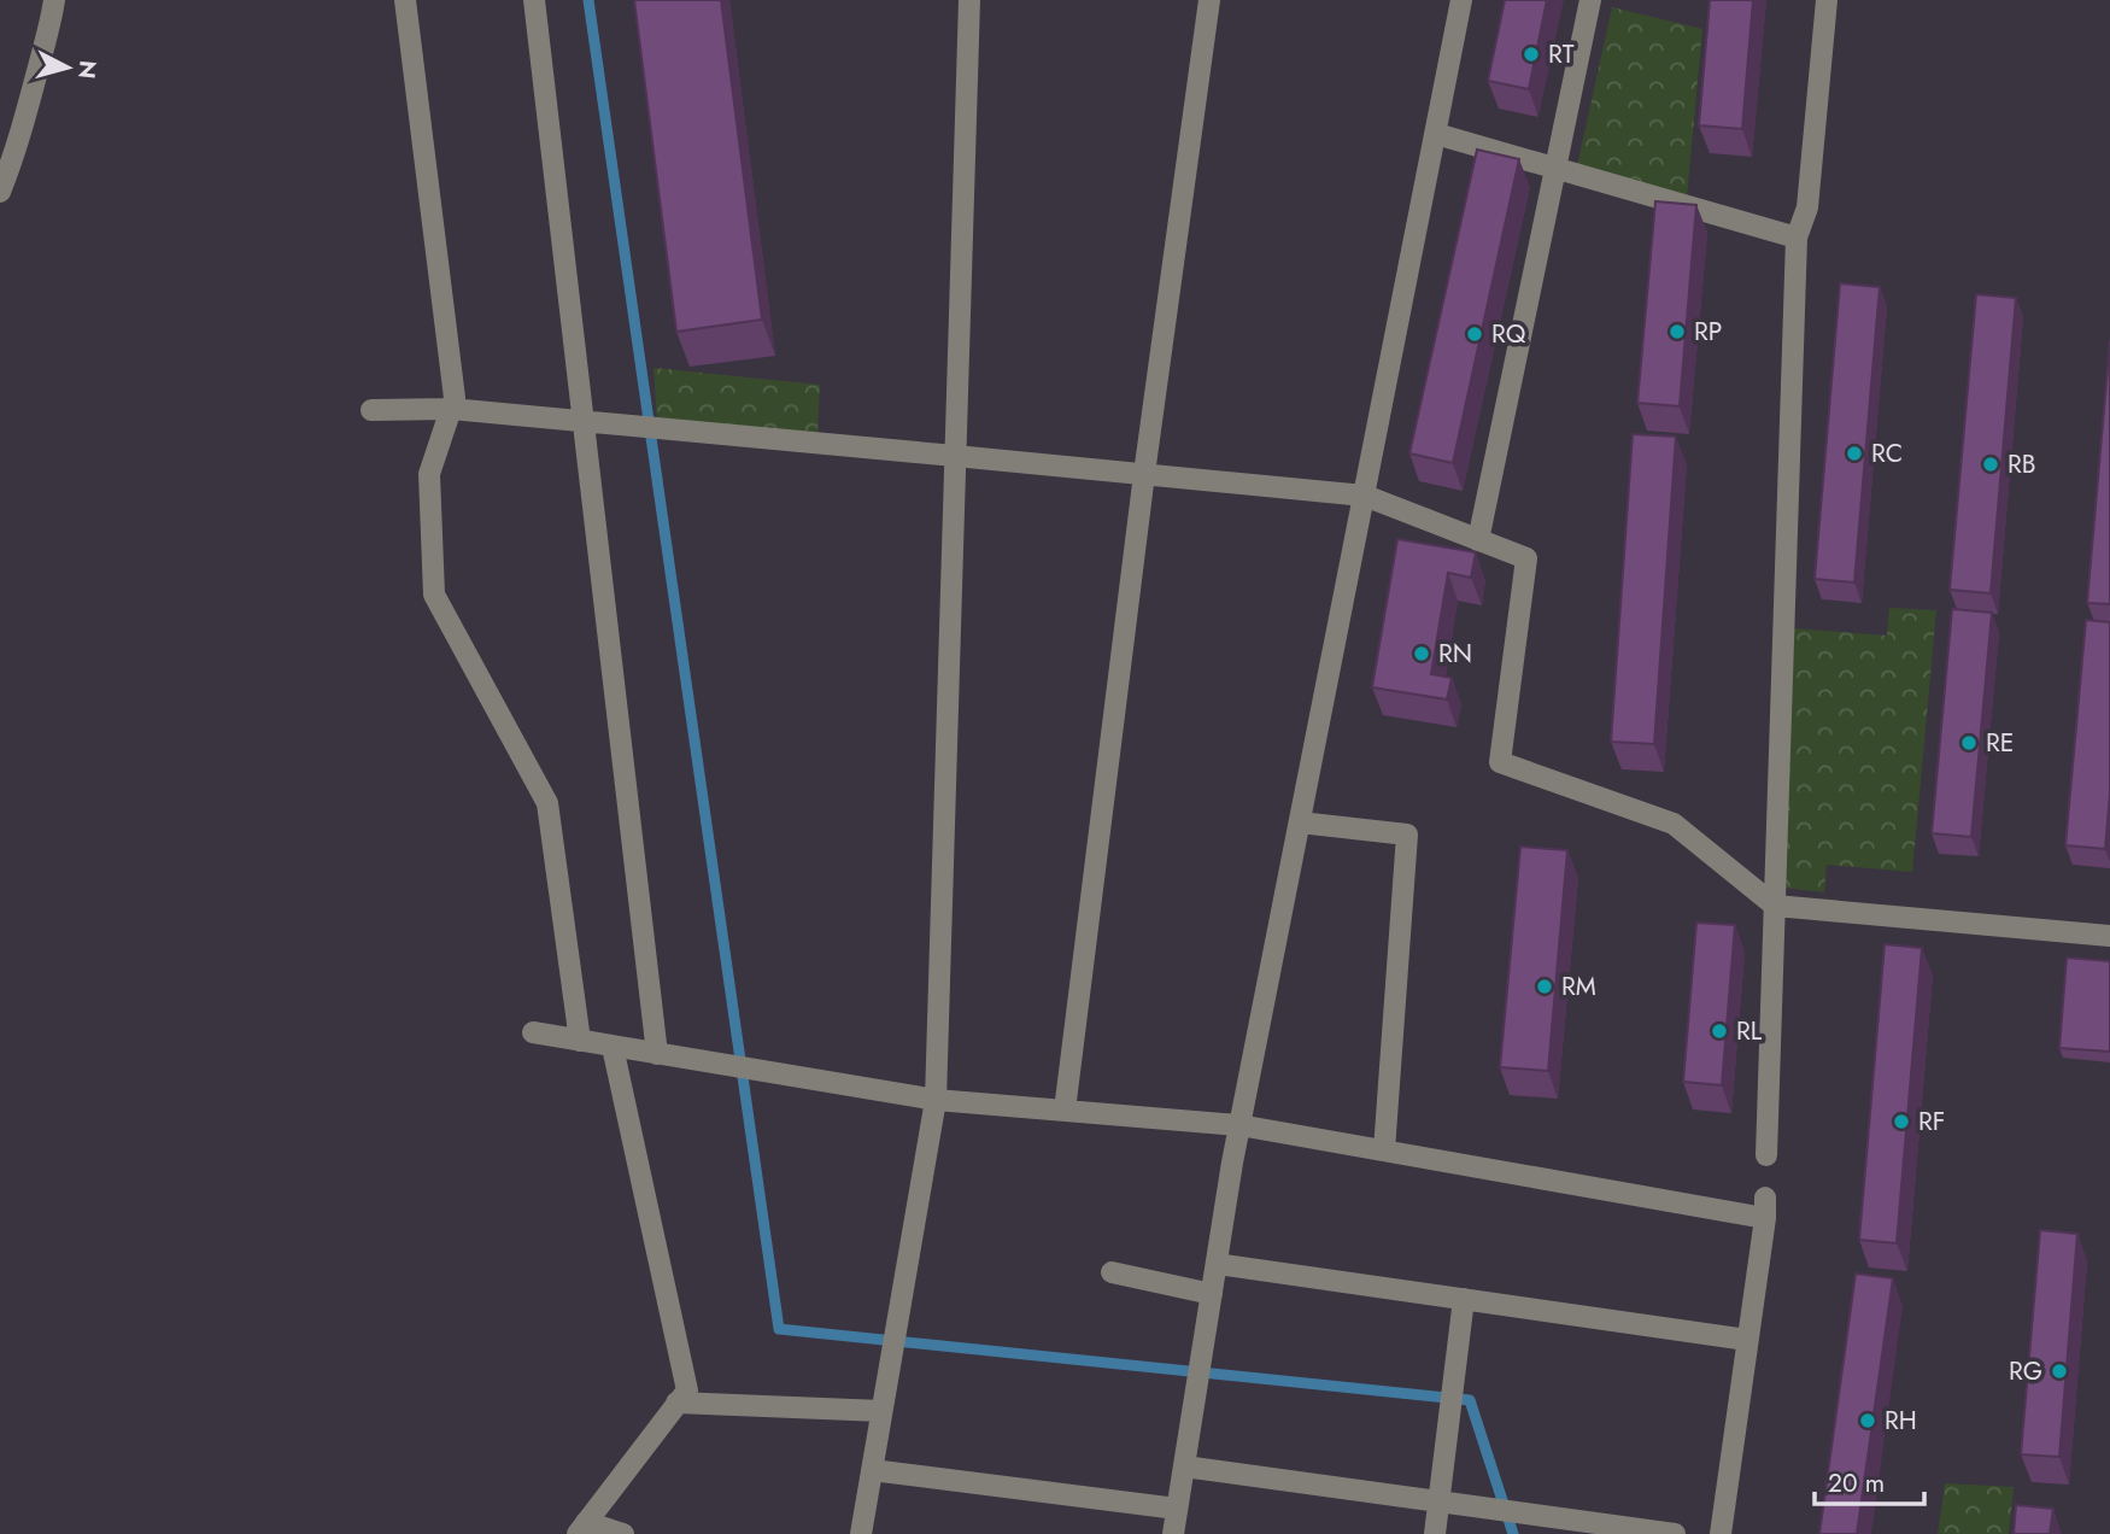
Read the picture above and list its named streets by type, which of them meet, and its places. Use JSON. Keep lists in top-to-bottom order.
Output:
{
  "places": [
    "RT",
    "RP",
    "RQ",
    "RC",
    "RB",
    "RN",
    "RE",
    "RM",
    "RL",
    "RF",
    "RG",
    "RH"
  ],
  "scale_bar": "20 m",
  "north": "right"
}
